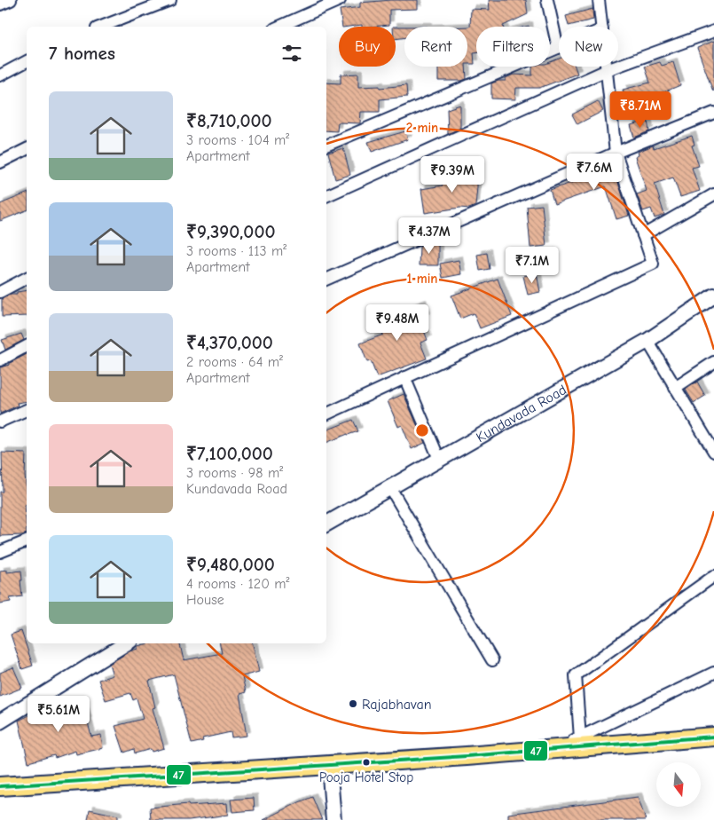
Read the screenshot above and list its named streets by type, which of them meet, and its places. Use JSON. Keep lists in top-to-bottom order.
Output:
{
  "streets": {
    "street": ["Kundavada Road"]
  },
  "places": ["Rajabhavan", "Pooja Hotel Stop"],
  "lines": ["transit line 47"],
  "north": "bottom",
  "page": {
    "chip": [
      "Buy",
      "Rent",
      "Filters",
      "New"
    ],
    "heading": "7 homes",
    "list": [
      {
        "name": "₹8,710,000",
        "note": "3 rooms · 104 m² · Apartment"
      },
      {
        "name": "₹9,390,000",
        "note": "3 rooms · 113 m² · Apartment"
      },
      {
        "name": "₹4,370,000",
        "note": "2 rooms · 64 m² · Apartment"
      },
      {
        "name": "₹7,100,000",
        "note": "3 rooms · 98 m² · Kundavada Road"
      },
      {
        "name": "₹9,480,000",
        "note": "4 rooms · 120 m² · House"
      }
    ],
    "price": [
      "₹8.71M",
      "₹7.6M",
      "₹9.39M",
      "₹4.37M",
      "₹7.1M",
      "₹9.48M",
      "₹5.61M"
    ]
  },
  "rings": ["2 min", "1 min"]
}
